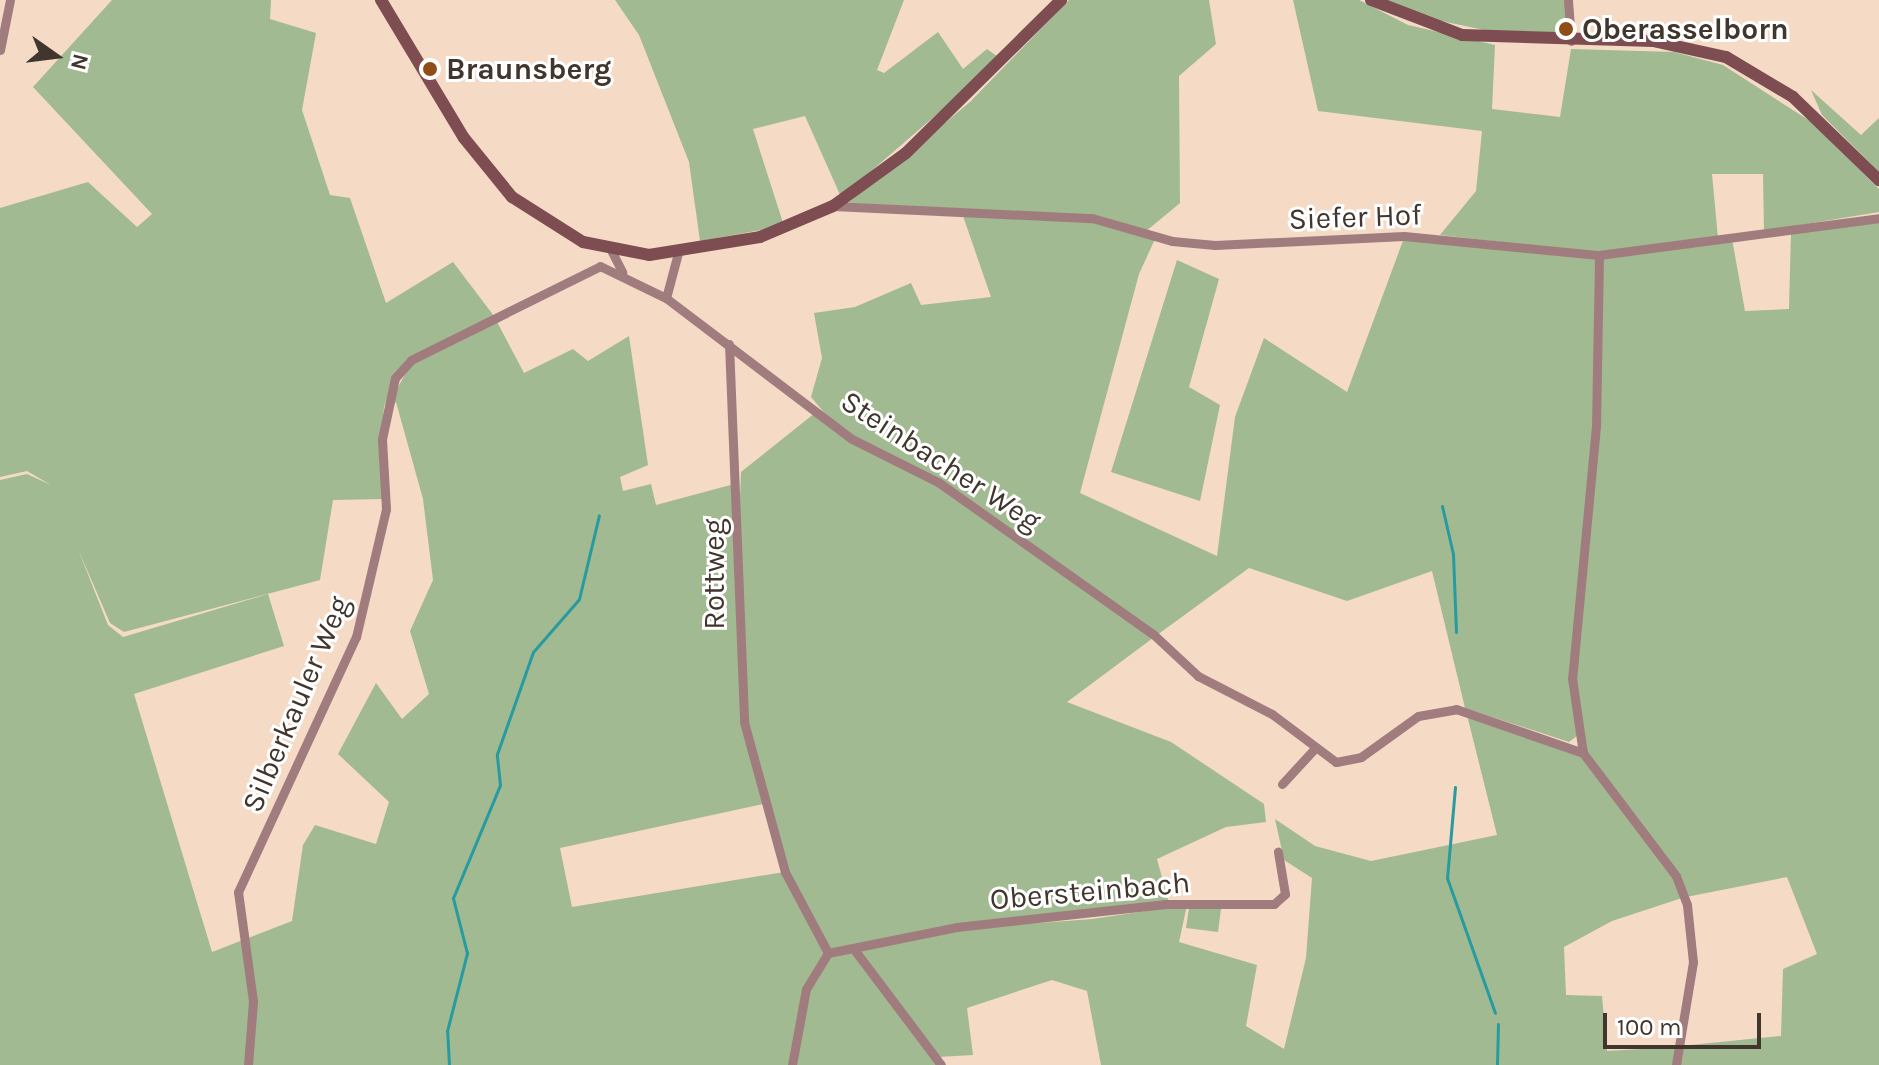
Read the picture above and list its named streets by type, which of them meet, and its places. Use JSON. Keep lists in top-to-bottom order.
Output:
{
  "streets": {
    "street": [
      "Siefer Hof",
      "Steinbacher Weg",
      "Rottweg",
      "Silberkauler Weg",
      "Obersteinbach"
    ]
  },
  "crossings": [
    ["Steinbacher Weg", "Rottweg"]
  ],
  "places": ["Oberasselborn", "Braunsberg"],
  "scale_bar": "100 m",
  "north": "right"
}
